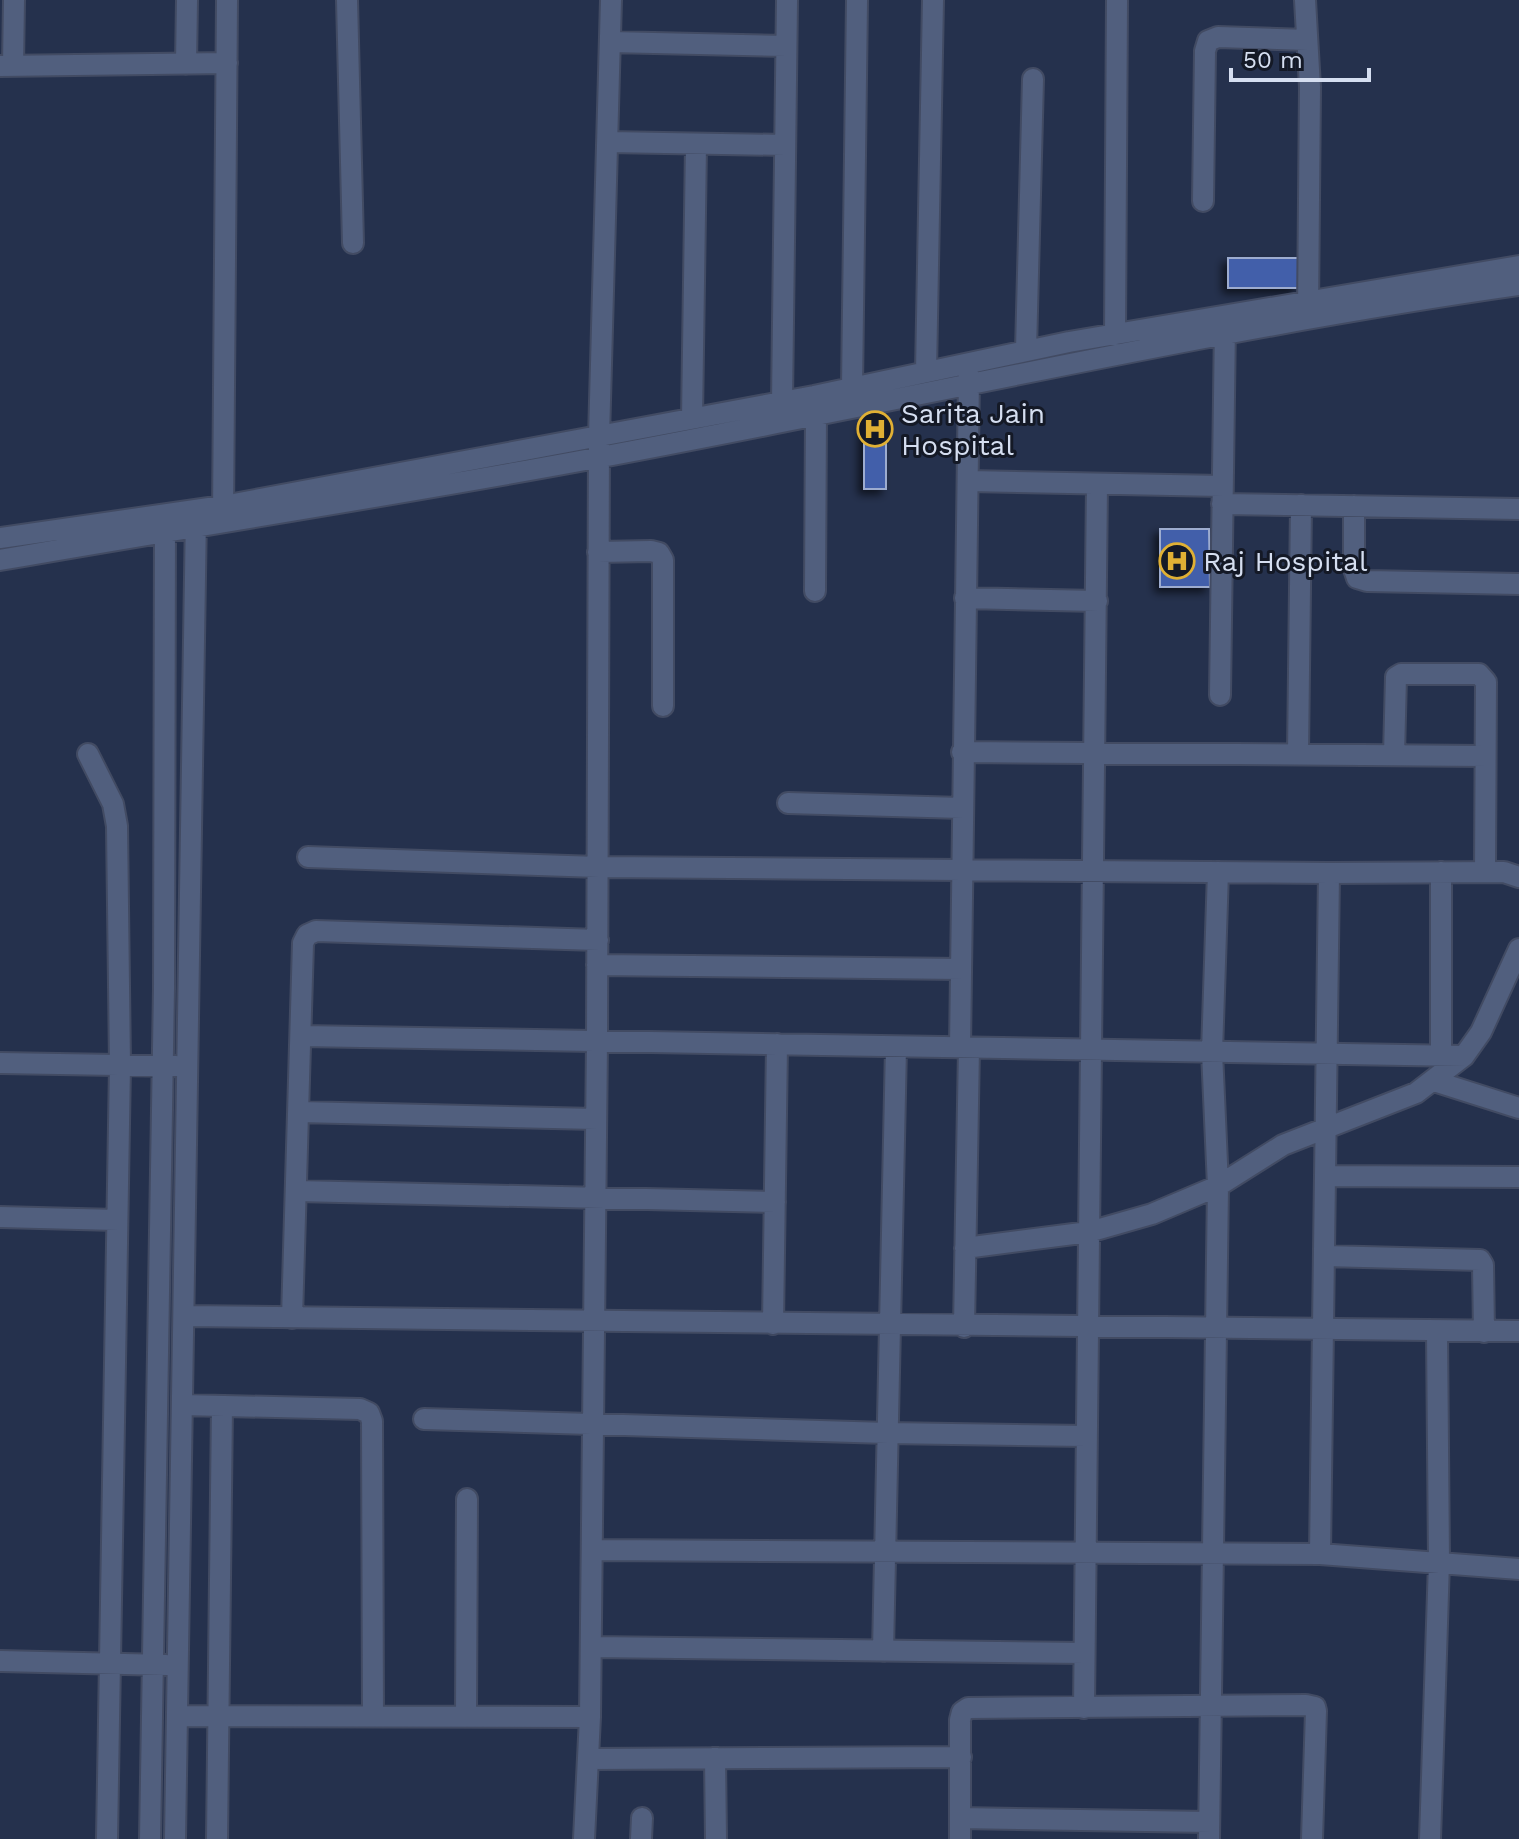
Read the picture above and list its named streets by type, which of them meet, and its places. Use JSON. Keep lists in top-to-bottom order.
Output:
{
  "places": {
    "hospital": ["Sarita Jain Hospital", "Raj Hospital"]
  },
  "scale_bar": "50 m"
}
